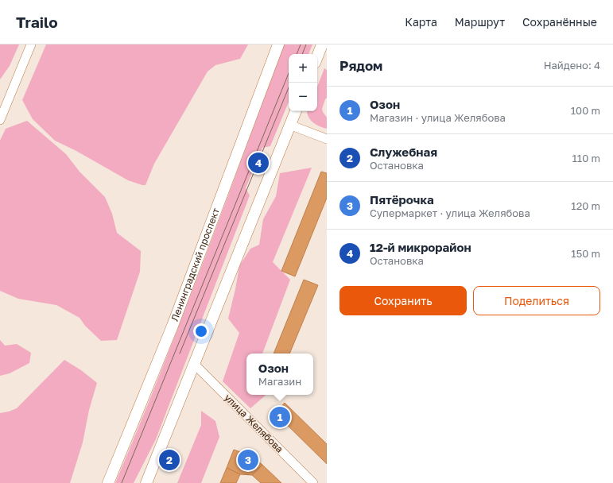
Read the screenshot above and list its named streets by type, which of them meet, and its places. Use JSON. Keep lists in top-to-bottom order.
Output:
{
  "streets": {
    "main road": ["Ленинградский проспект"],
    "street": ["улица Желябова"]
  },
  "page": {
    "header": "Trailo",
    "nav": ["Карта", "Маршрут", "Сохранённые"],
    "heading": ["Рядом", "Найдено: 4"],
    "map_buttons": ["+", "−"],
    "list": [
      {
        "mark": "1",
        "name": "Озон",
        "note": "Магазин · улица Желябова",
        "value": "100 m"
      },
      {
        "mark": "2",
        "name": "Служебная",
        "note": "Остановка",
        "value": "110 m"
      },
      {
        "mark": "3",
        "name": "Пятёрочка",
        "note": "Супермаркет · улица Желябова",
        "value": "120 m"
      },
      {
        "mark": "4",
        "name": "12-й микрорайон",
        "note": "Остановка",
        "value": "150 m"
      }
    ],
    "pins": [
      "4",
      "1",
      "2",
      "3"
    ],
    "buttons": ["Сохранить", "Поделиться"],
    "popup": ["Озон", "Магазин"]
  }
}
